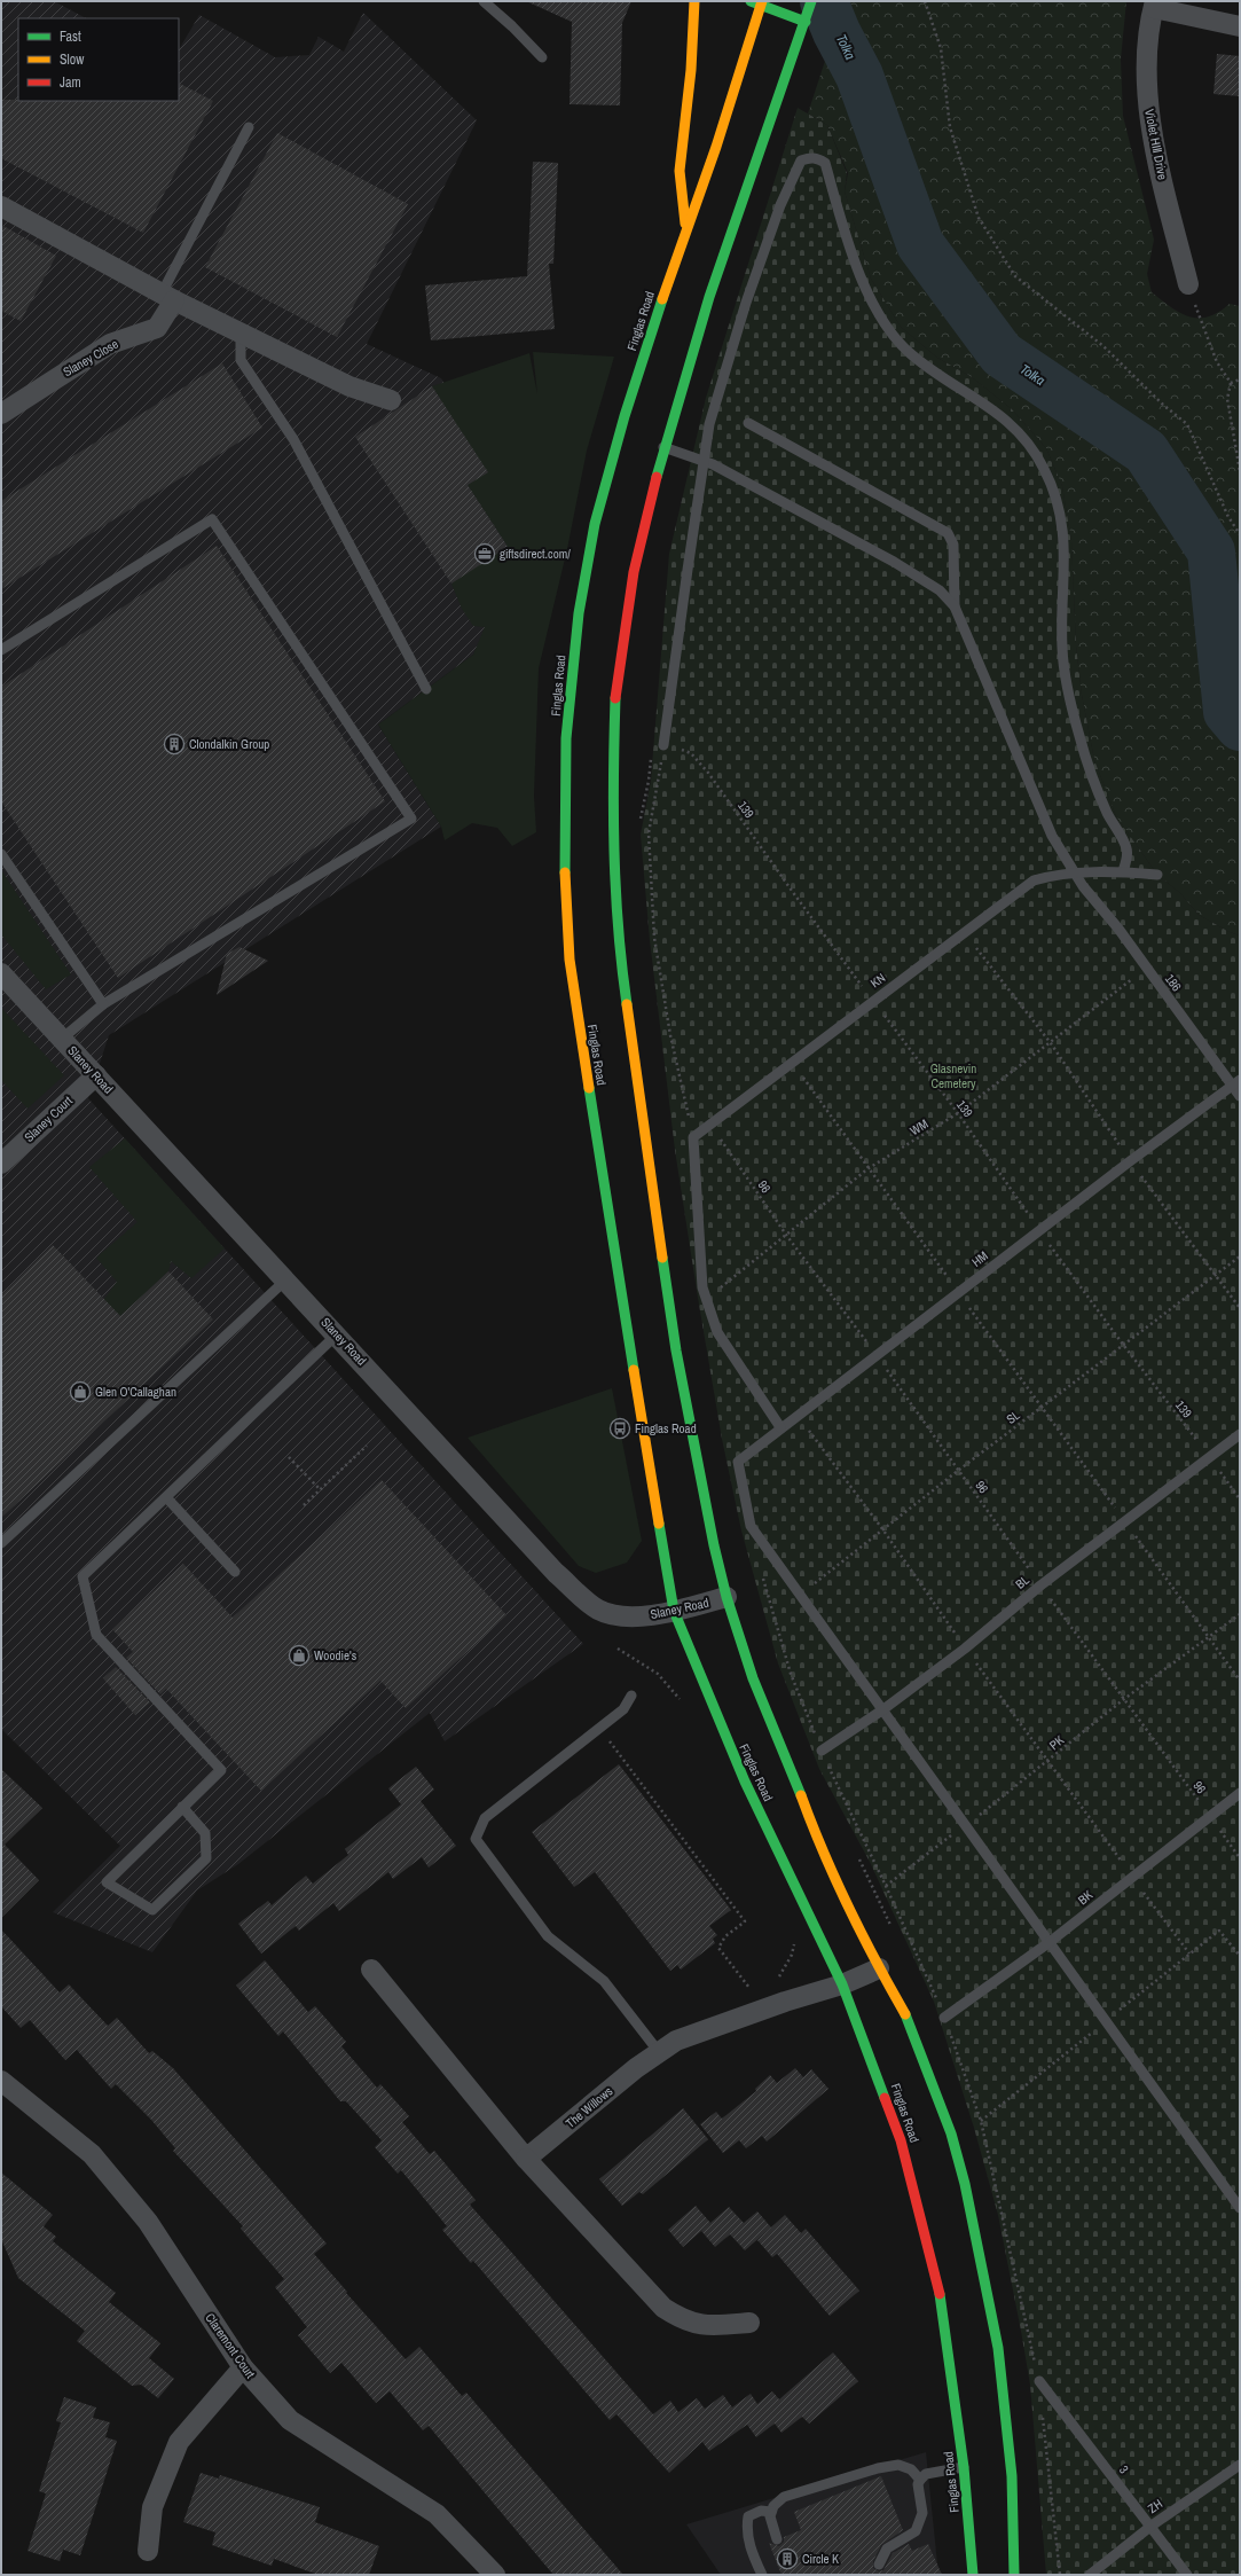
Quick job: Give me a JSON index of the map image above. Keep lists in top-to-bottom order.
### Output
{
  "streets": {
    "main road": ["Finglas Road"],
    "street": [
      "Violet HIll Drive",
      "Slaney Close",
      "Slaney Road",
      "Slaney Court",
      "The Willows",
      "Claremont Court"
    ],
    "lane": [
      "KN",
      "186",
      "HM",
      "BL",
      "BK",
      "3",
      "ZH"
    ],
    "path": [
      "139",
      "WM",
      "96",
      "SL",
      "PK"
    ]
  },
  "crossings": [
    ["Finglas Road", "Slaney Road"],
    ["Finglas Road", "The Willows"],
    ["139", "KN"],
    ["139", "WM"],
    ["139", "HM"],
    ["139", "SL"],
    ["139", "BL"],
    ["KN", "186"],
    ["KN", "96"],
    ["186", "WM"],
    ["186", "HM"],
    ["Slaney Road", "Slaney Court"],
    ["WM", "96"],
    ["96", "HM"],
    ["96", "SL"],
    ["96", "BL"],
    ["96", "PK"],
    ["96", "BK"],
    ["HM", "SL"],
    ["3", "ZH"]
  ],
  "water": ["Tolka"],
  "parks": ["Glasnevin Cemetery"],
  "places": {
    "office": ["giftsdirect.com/"],
    "building": ["Clondalkin Group", "Circle K"],
    "shop": ["Glen O'Callaghan", "Woodie's"],
    "bus stop": ["Finglas Road"]
  },
  "legend": ["Fast", "Slow", "Jam"]
}
